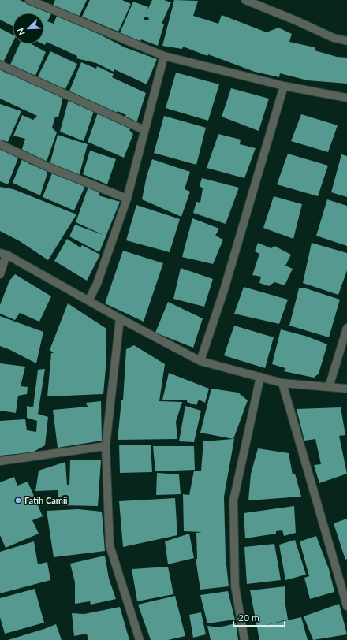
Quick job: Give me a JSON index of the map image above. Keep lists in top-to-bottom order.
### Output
{
  "places": ["Fatih Camii"],
  "scale_bar": "20 m",
  "north": "bottom left"
}
